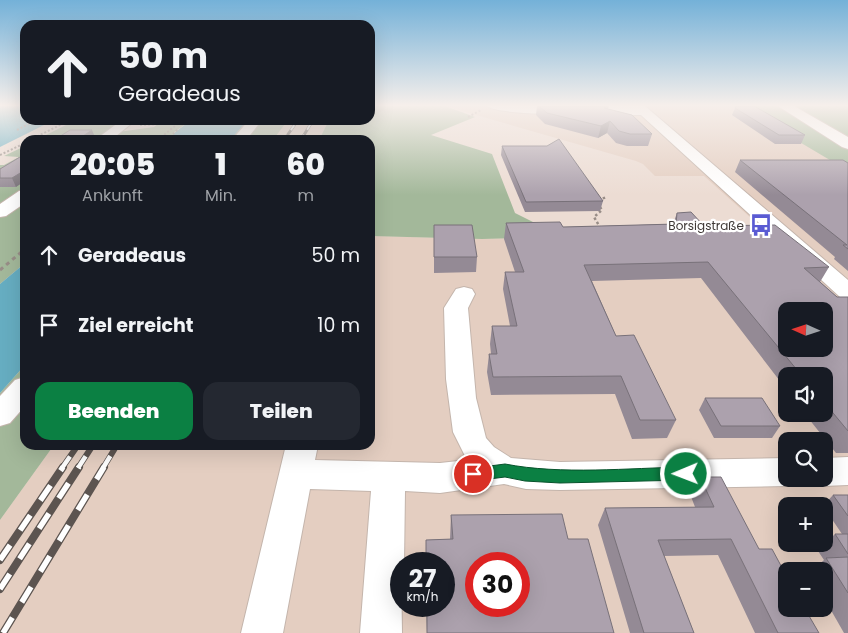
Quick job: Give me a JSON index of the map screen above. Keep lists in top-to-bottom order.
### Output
{
  "places": {
    "bus stop": ["Borsigstraße"]
  },
  "north": "left",
  "page": {
    "turn": ["50 m", "Geradeaus"],
    "eta": [
      "20:05",
      "Ankunft",
      "1",
      "Min.",
      "60",
      "m"
    ],
    "list": [
      {
        "name": "Geradeaus",
        "value": "50 m"
      },
      {
        "name": "Ziel erreicht",
        "value": "10 m"
      }
    ],
    "map_buttons": ["+", "−"],
    "buttons": ["Beenden", "Teilen"],
    "speed": "27 km/h",
    "limit": "30"
  }
}
